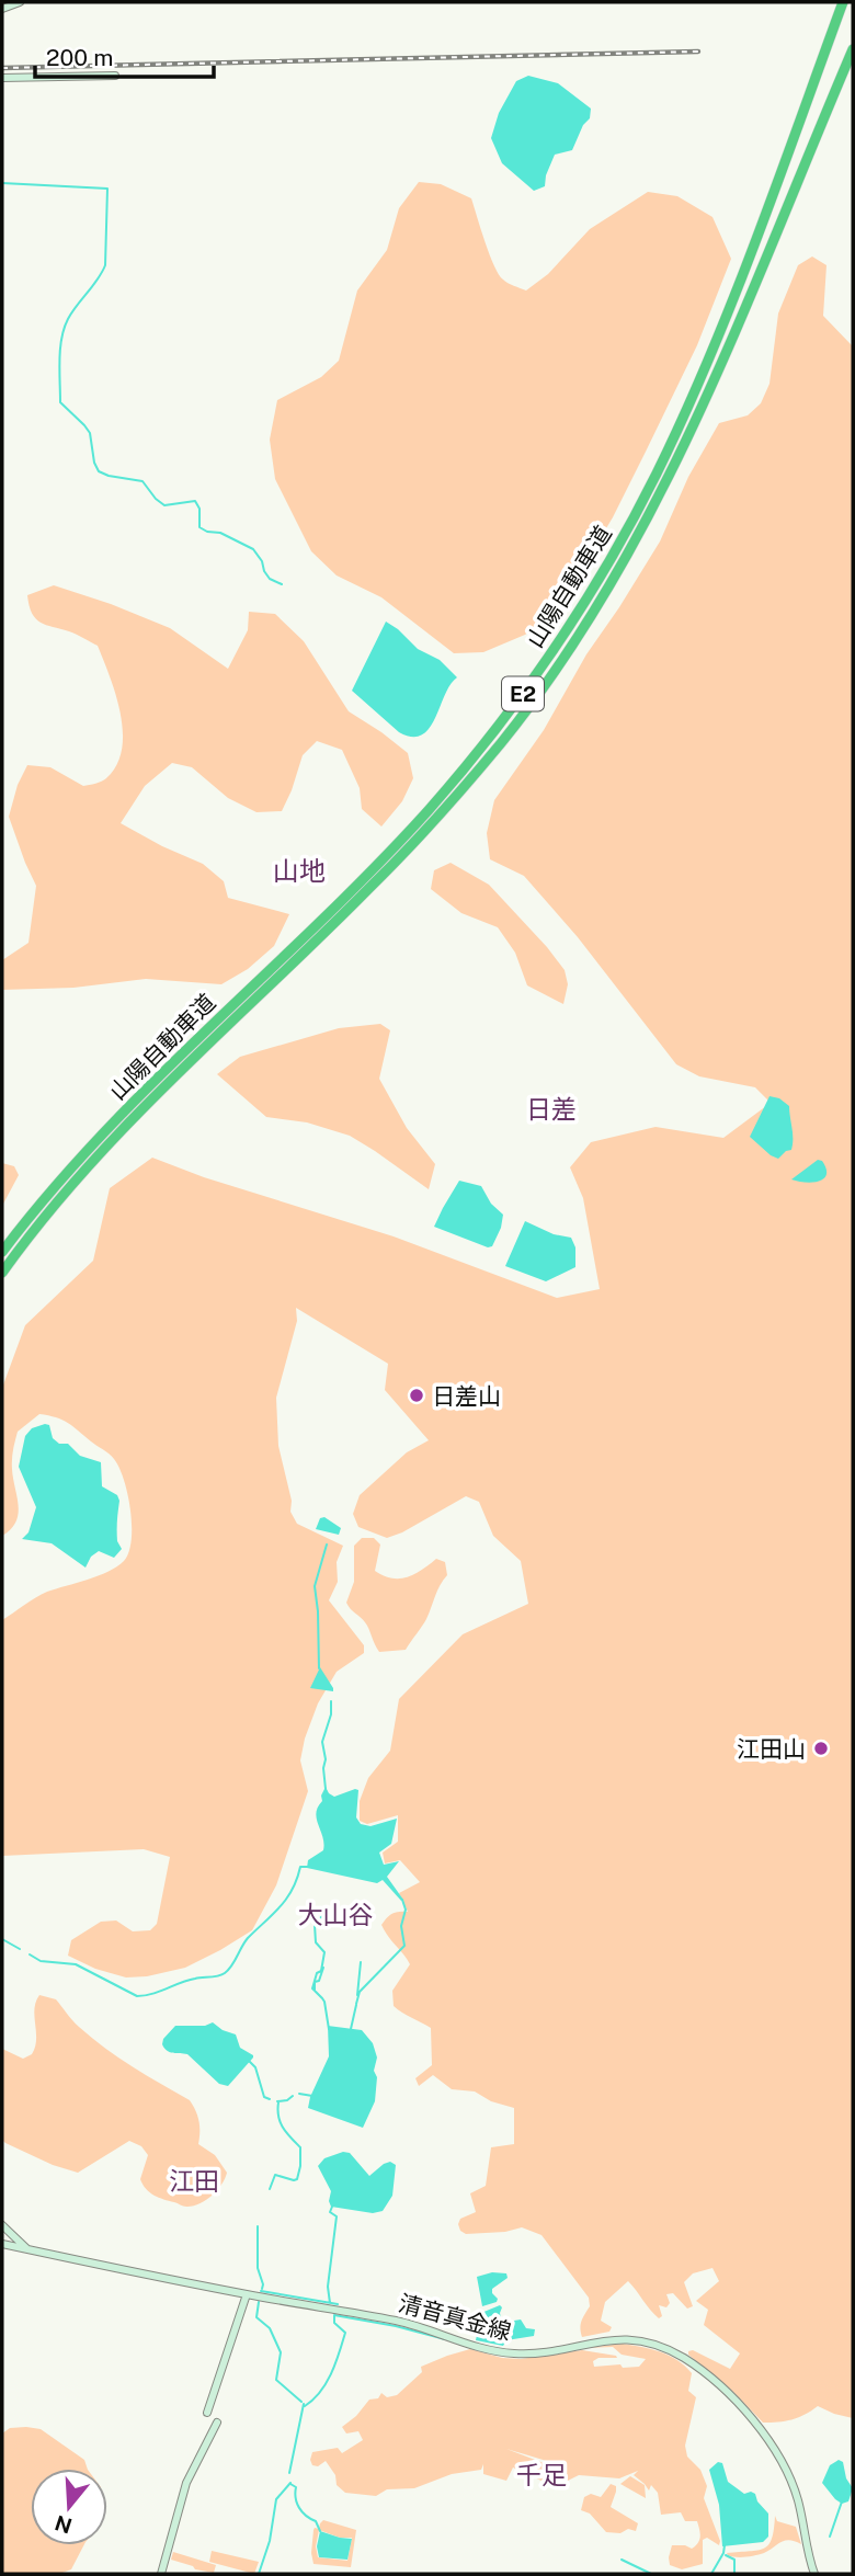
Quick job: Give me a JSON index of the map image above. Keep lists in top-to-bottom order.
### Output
{
  "streets": {
    "highway": ["山陽自動車道", "E2"],
    "main road": ["清音真金線"]
  },
  "districts": [
    "山地",
    "日差",
    "大山谷",
    "江田",
    "千足"
  ],
  "places": ["日差山", "江田山"],
  "scale_bar": "200 m",
  "north": "bottom"
}
